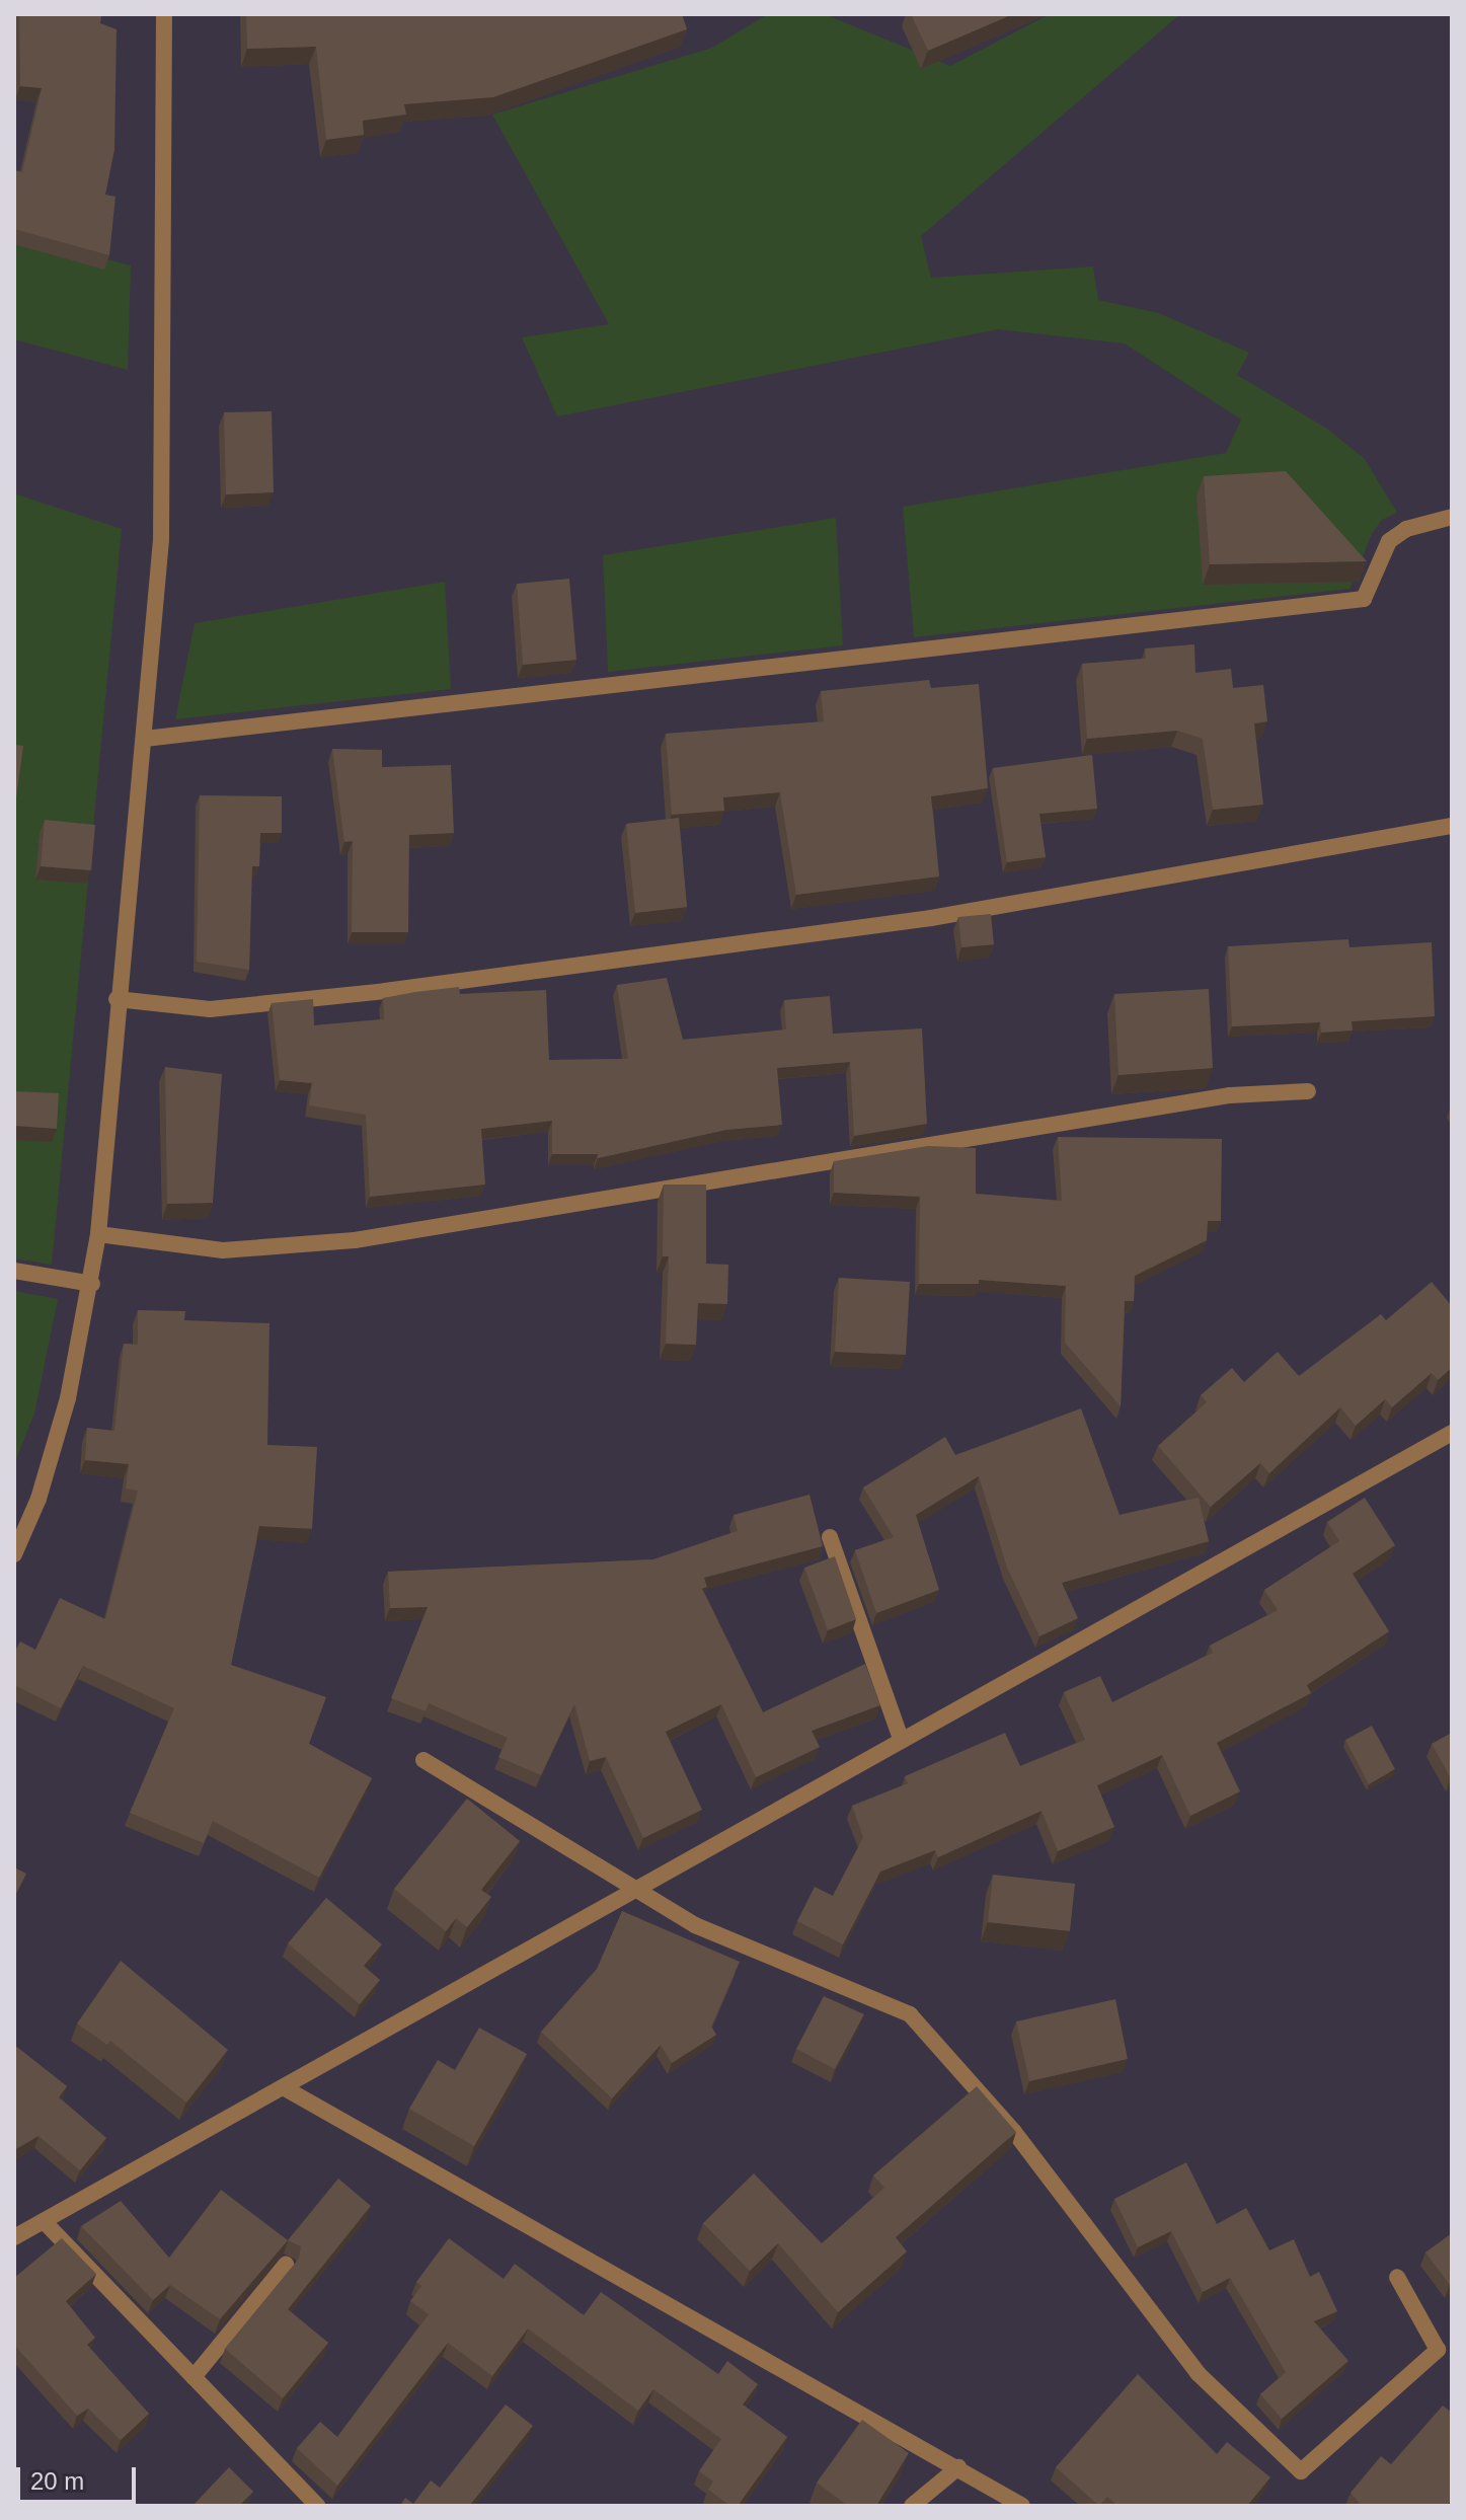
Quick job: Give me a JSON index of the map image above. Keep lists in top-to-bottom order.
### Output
{
  "scale_bar": "20 m"
}
